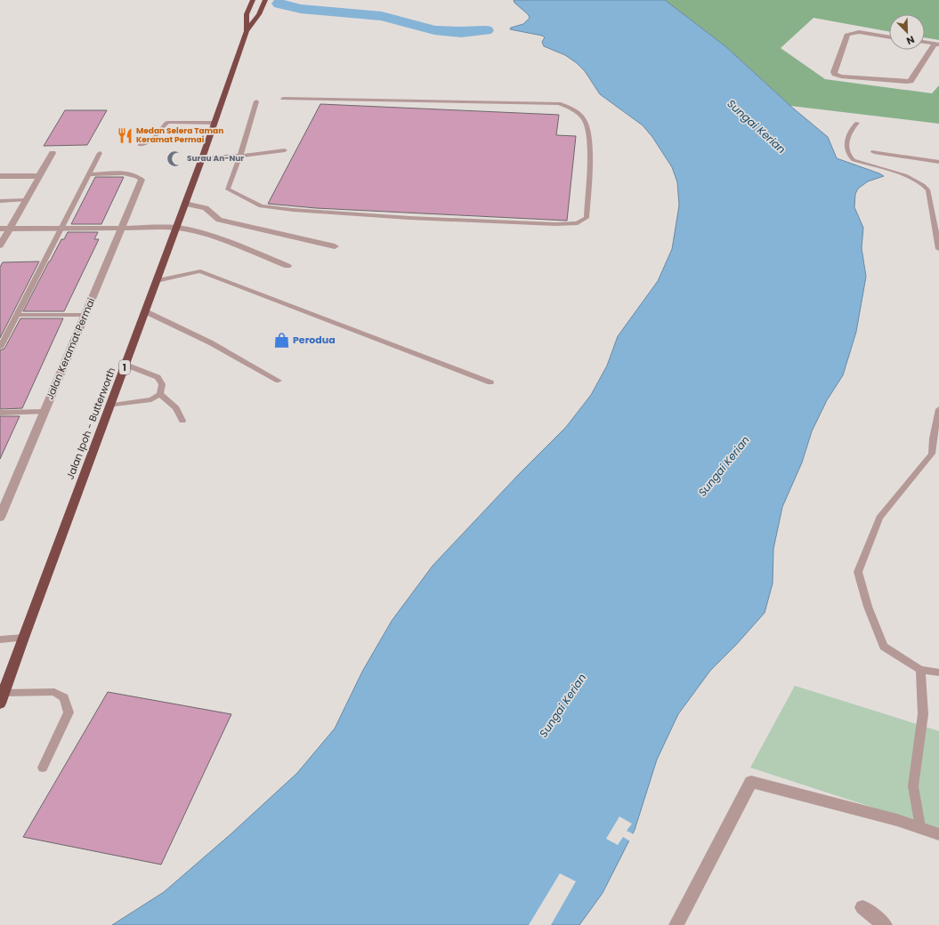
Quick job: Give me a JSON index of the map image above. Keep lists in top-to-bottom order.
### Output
{
  "streets": {
    "highway": ["1", "Jalan Ipoh - Butterworth"],
    "street": ["Jalan Keramat Permai"]
  },
  "water": ["Sungai Kerian"],
  "places": {
    "restaurant": ["Medan Selera Taman Keramat Permai"],
    "mosque": ["Surau An-Nur"],
    "shop": ["Perodua"]
  },
  "north": "bottom right"
}
